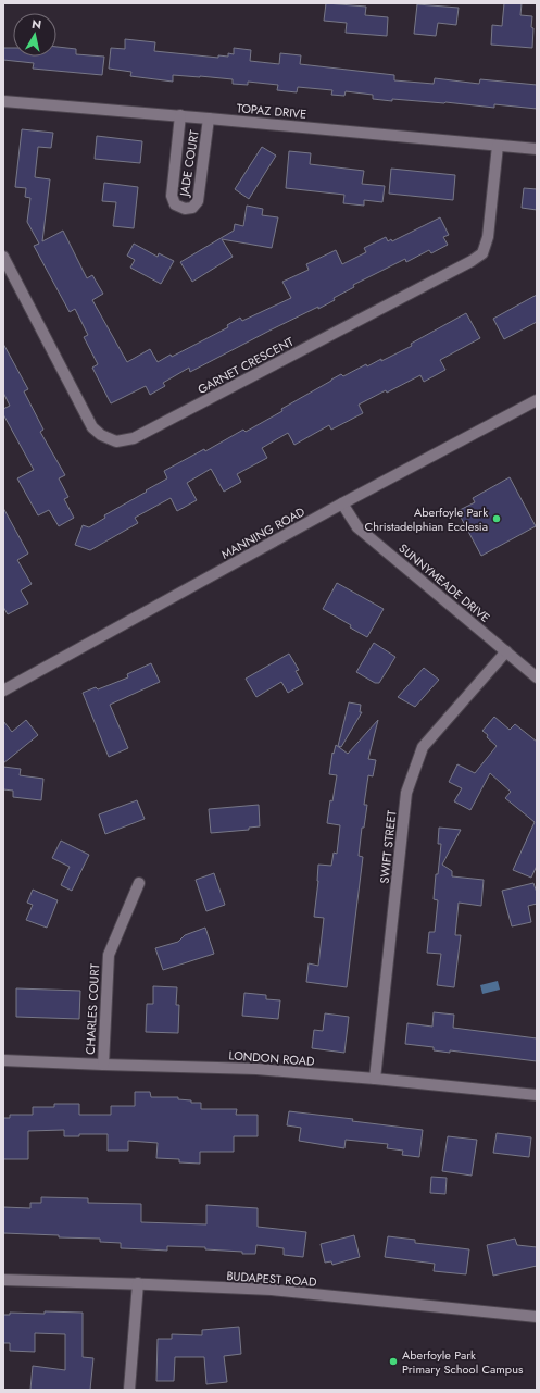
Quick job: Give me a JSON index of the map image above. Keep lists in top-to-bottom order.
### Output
{
  "streets": {
    "street": [
      "TOPAZ DRIVE",
      "JADE COURT",
      "GARNET CRESCENT",
      "MANNING ROAD",
      "SUNNYMEADE DRIVE",
      "SWIFT STREET",
      "CHARLES COURT",
      "LONDON ROAD",
      "BUDAPEST ROAD"
    ]
  },
  "crossings": [
    ["TOPAZ DRIVE", "JADE COURT"],
    ["TOPAZ DRIVE", "GARNET CRESCENT"],
    ["MANNING ROAD", "SUNNYMEADE DRIVE"],
    ["SUNNYMEADE DRIVE", "SWIFT STREET"],
    ["SWIFT STREET", "LONDON ROAD"],
    ["CHARLES COURT", "LONDON ROAD"]
  ],
  "places": ["Aberfoyle Park Christadelphian Ecclesia", "Aberfoyle Park Primary School Campus"],
  "north": "top"
}
